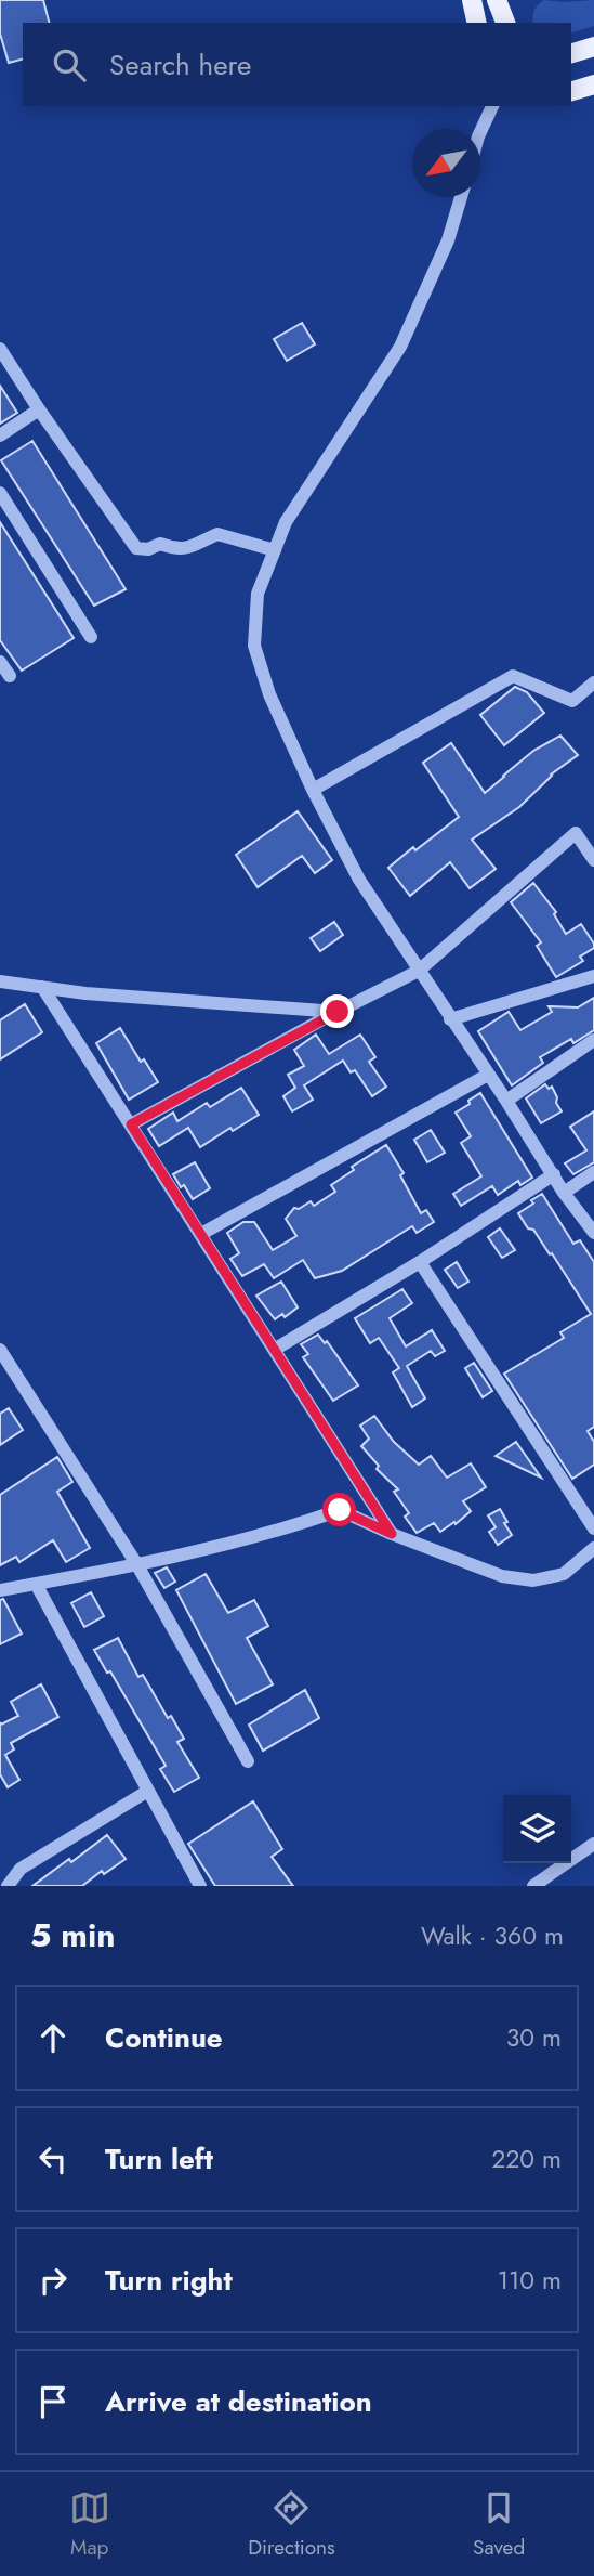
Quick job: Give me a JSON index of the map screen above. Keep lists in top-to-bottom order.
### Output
{
  "north": "bottom left",
  "page": {
    "search": "Search here",
    "heading": ["5 min", "Walk · 360 m"],
    "list": [
      ["Continue", "30 m"],
      ["Turn left", "220 m"],
      ["Turn right", "110 m"],
      "Arrive at destination"
    ],
    "nav": ["Map", "Directions", "Saved"]
  }
}
